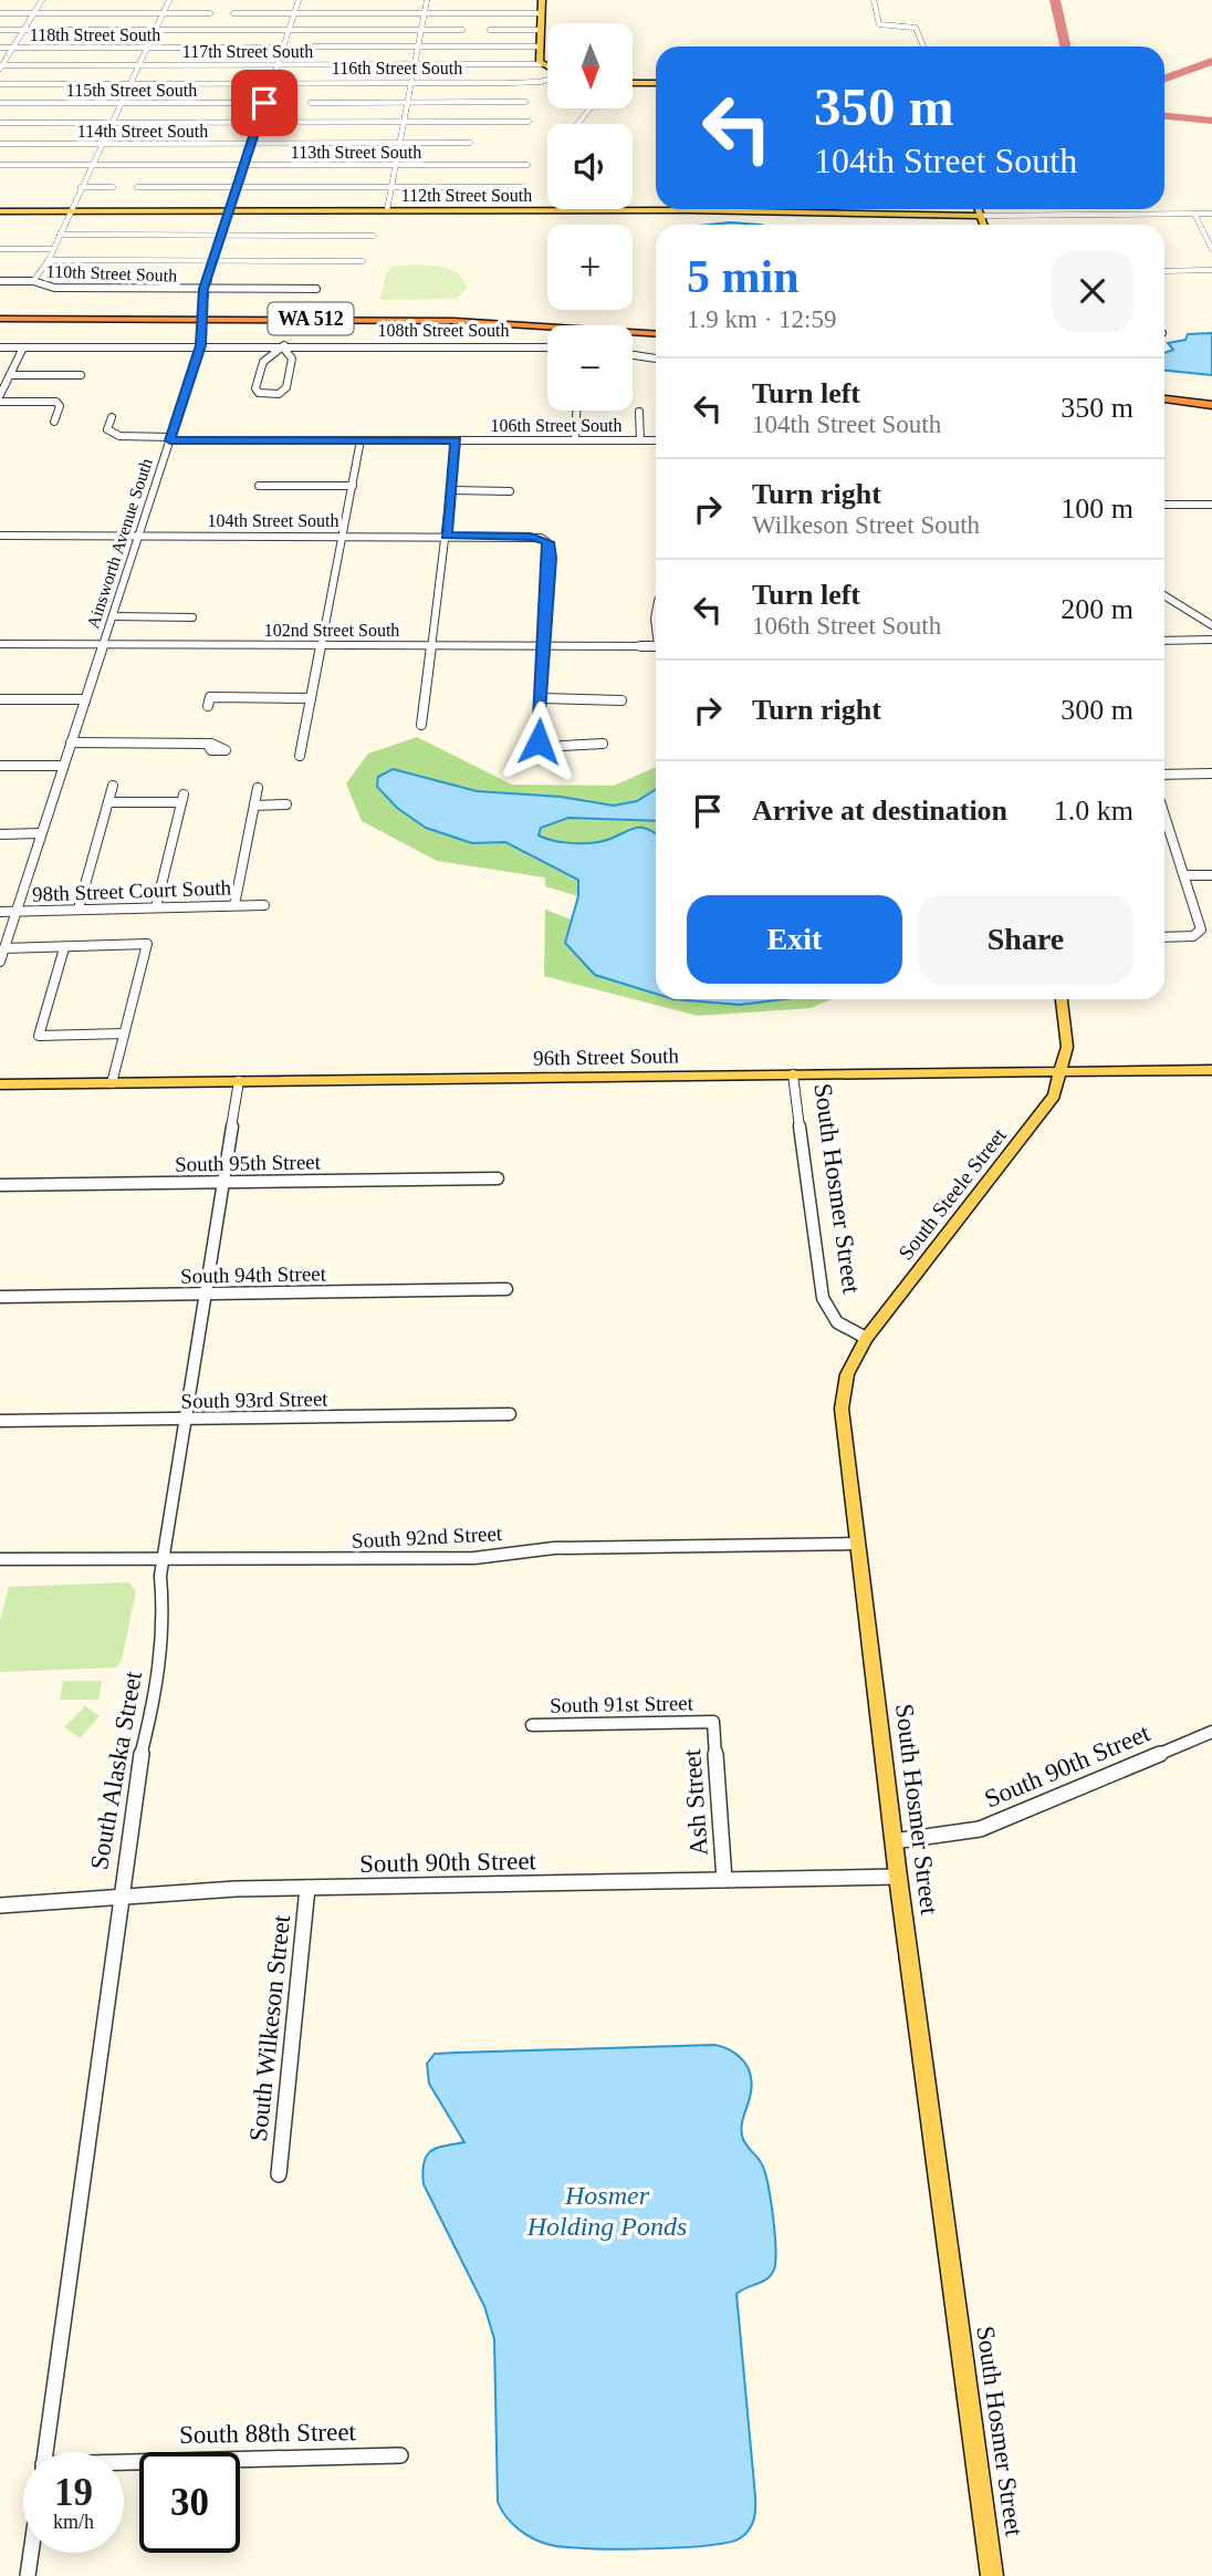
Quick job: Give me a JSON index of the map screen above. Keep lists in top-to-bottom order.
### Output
{
  "streets": {
    "highway": ["WA 512"],
    "main road": [
      "112th Street South",
      "96th Street South",
      "South Hosmer Street",
      "South Steele Street"
    ],
    "street": [
      "118th Street South",
      "117th Street South",
      "116th Street South",
      "115th Street South",
      "114th Street South",
      "113th Street South",
      "110th Street South",
      "108th Street South",
      "106th Street South",
      "104th Street South",
      "Ainsworth Avenue South",
      "102nd Street South",
      "98th Street Court South",
      "South 95th Street",
      "South 94th Street",
      "South 93rd Street",
      "South 92nd Street",
      "South 91st Street",
      "South 90th Street",
      "South Alaska Street",
      "Ash Street",
      "South Wilkeson Street",
      "South 88th Street"
    ]
  },
  "crossings": [
    ["118th Street South", "Ainsworth Avenue South"],
    ["117th Street South", "Ainsworth Avenue South"],
    ["116th Street South", "Ainsworth Avenue South"],
    ["115th Street South", "Ainsworth Avenue South"],
    ["114th Street South", "Ainsworth Avenue South"],
    ["113th Street South", "Ainsworth Avenue South"],
    ["112th Street South", "Ainsworth Avenue South"],
    ["110th Street South", "Ainsworth Avenue South"],
    ["108th Street South", "Ainsworth Avenue South"],
    ["106th Street South", "Ainsworth Avenue South"],
    ["104th Street South", "Ainsworth Avenue South"],
    ["104th Street South", "102nd Street South"],
    ["Ainsworth Avenue South", "102nd Street South"],
    ["Ainsworth Avenue South", "98th Street Court South"],
    ["96th Street South", "South Hosmer Street"],
    ["96th Street South", "South Steele Street"],
    ["96th Street South", "South Alaska Street"],
    ["South 95th Street", "South Alaska Street"],
    ["South Hosmer Street", "South Steele Street"],
    ["South Hosmer Street", "South 92nd Street"],
    ["South Hosmer Street", "South 90th Street"],
    ["South 94th Street", "South Alaska Street"],
    ["South 93rd Street", "South Alaska Street"],
    ["South 92nd Street", "South Alaska Street"],
    ["South 91st Street", "Ash Street"],
    ["South 90th Street", "South Alaska Street"],
    ["South 90th Street", "Ash Street"],
    ["South 90th Street", "South Wilkeson Street"]
  ],
  "water": ["Hosmer Holding Ponds"],
  "north": "bottom",
  "page": {
    "map_buttons": ["+", "−"],
    "turn": ["350 m", "104th Street South"],
    "heading": ["5 min", "1.9 km · 12:59"],
    "list": [
      {
        "name": "Turn left",
        "note": "104th Street South",
        "value": "350 m"
      },
      {
        "name": "Turn right",
        "note": "Wilkeson Street South",
        "value": "100 m"
      },
      {
        "name": "Turn left",
        "note": "106th Street South",
        "value": "200 m"
      },
      {
        "name": "Turn right",
        "value": "300 m"
      },
      {
        "name": "Arrive at destination",
        "value": "1.0 km"
      }
    ],
    "buttons": ["Exit", "Share"],
    "speed": "19 km/h",
    "limit": "30"
  }
}
